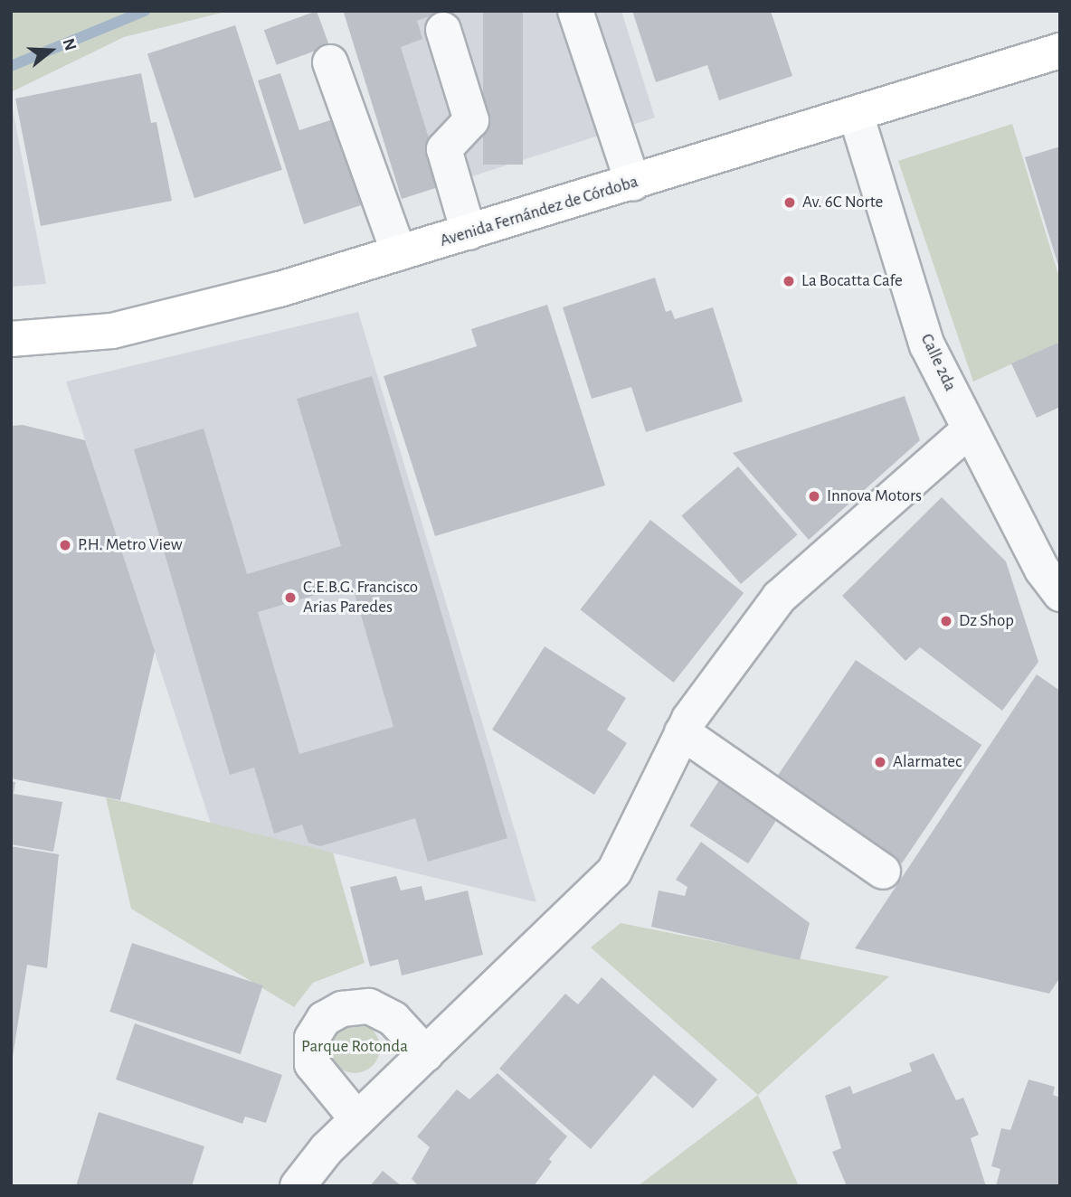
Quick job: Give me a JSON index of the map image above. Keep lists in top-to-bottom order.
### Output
{
  "streets": {
    "main road": ["Avenida Fernández de Córdoba"],
    "street": ["Calle 2da"]
  },
  "crossings": [
    ["Avenida Fernández de Córdoba", "Calle 2da"]
  ],
  "parks": ["Parque Rotonda"],
  "places": [
    "Av. 6C Norte",
    "La Bocatta Cafe",
    "Innova Motors",
    "P.H. Metro View",
    "C.E.B.G. Francisco Arias Paredes",
    "Dz Shop",
    "Alarmatec"
  ],
  "north": "right"
}
